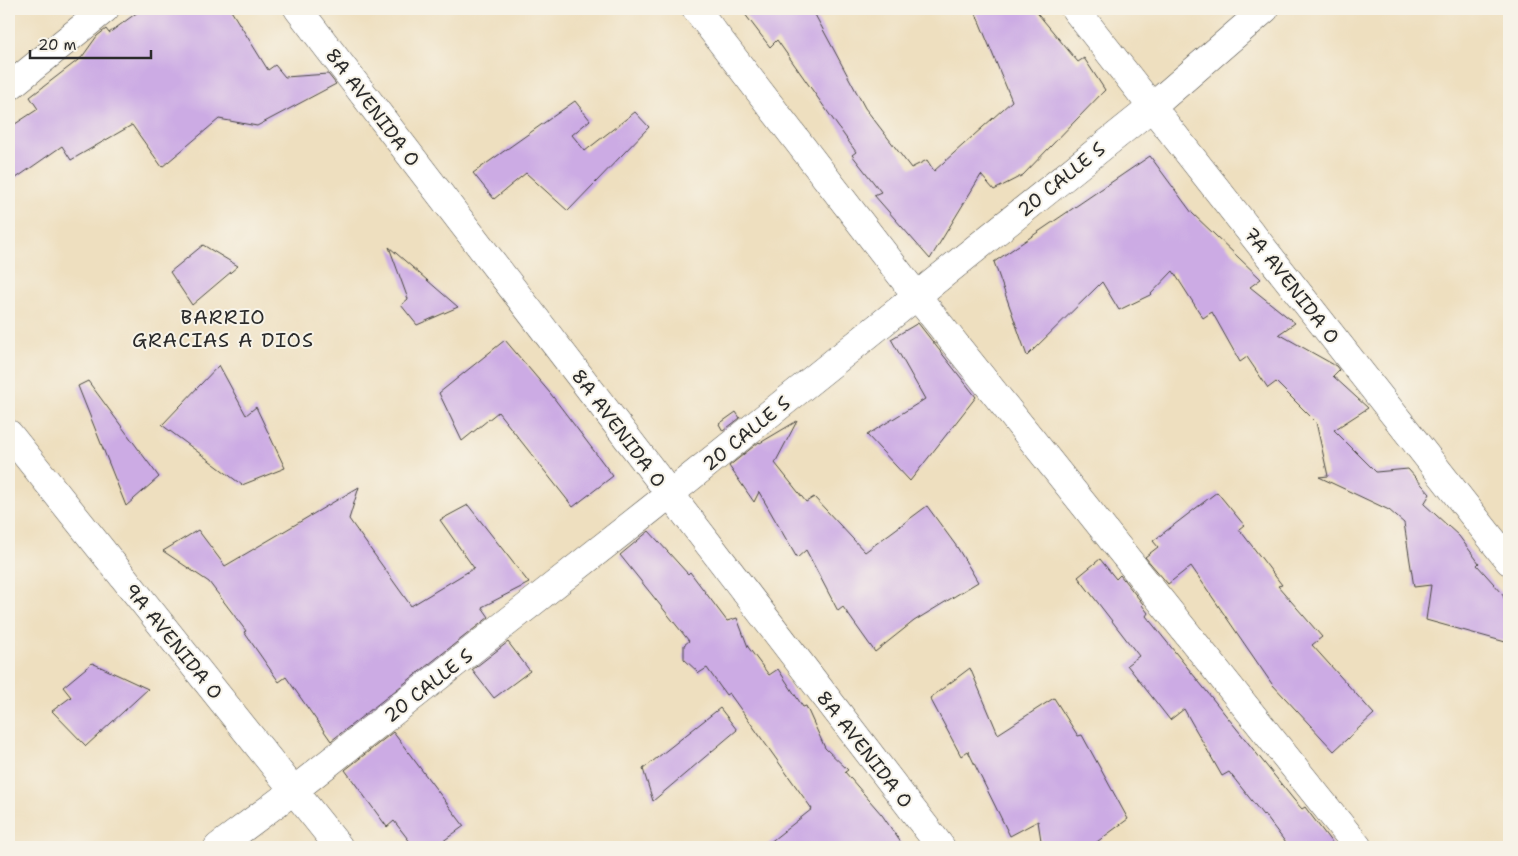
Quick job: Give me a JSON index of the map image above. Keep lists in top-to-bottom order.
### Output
{
  "streets": {
    "street": [
      "8A AVENIDA O",
      "20 CALLE S",
      "7A AVENIDA O",
      "9A AVENIDA O"
    ]
  },
  "crossings": [
    ["8A AVENIDA O", "20 CALLE S"],
    ["20 CALLE S", "7A AVENIDA O"],
    ["20 CALLE S", "9A AVENIDA O"]
  ],
  "districts": ["BARRIO GRACIAS A DIOS"],
  "scale_bar": "20 m"
}
